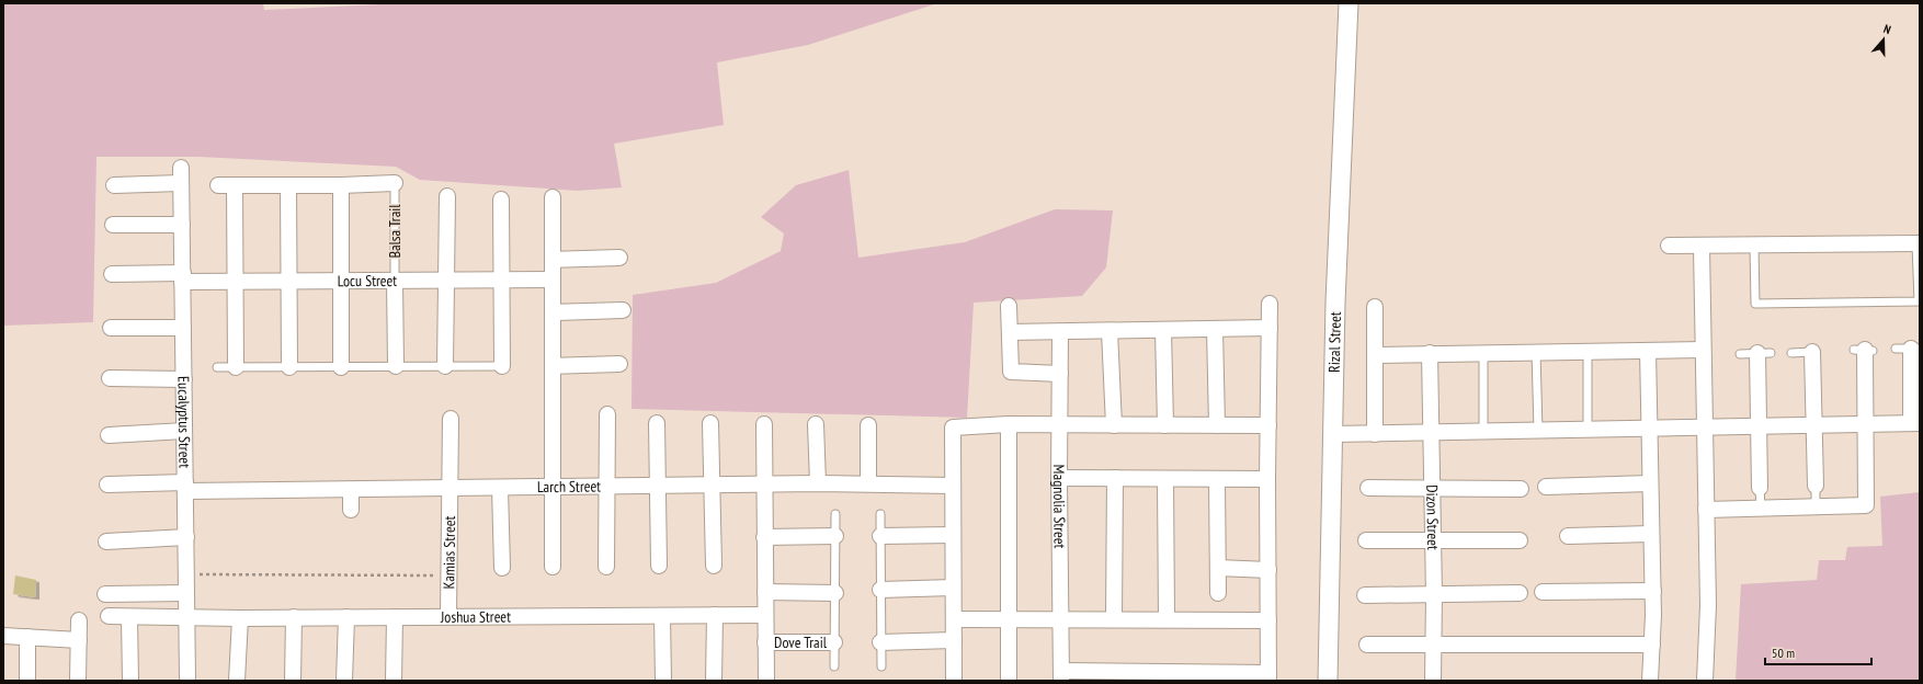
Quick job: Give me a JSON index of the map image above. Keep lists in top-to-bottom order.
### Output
{
  "streets": {
    "street": [
      "Locu Street",
      "Rizal Street",
      "Eucalyptus Street",
      "Larch Street",
      "Magnolia Street",
      "Dizon Street",
      "Kamias Street",
      "Joshua Street",
      "Dove Trail"
    ],
    "lane": ["Balsa Trail"]
  },
  "crossings": [
    ["Balsa Trail", "Locu Street"],
    ["Locu Street", "Eucalyptus Street"],
    ["Eucalyptus Street", "Larch Street"],
    ["Eucalyptus Street", "Joshua Street"],
    ["Larch Street", "Kamias Street"],
    ["Kamias Street", "Joshua Street"]
  ],
  "scale_bar": "50 m",
  "north": "top"
}
